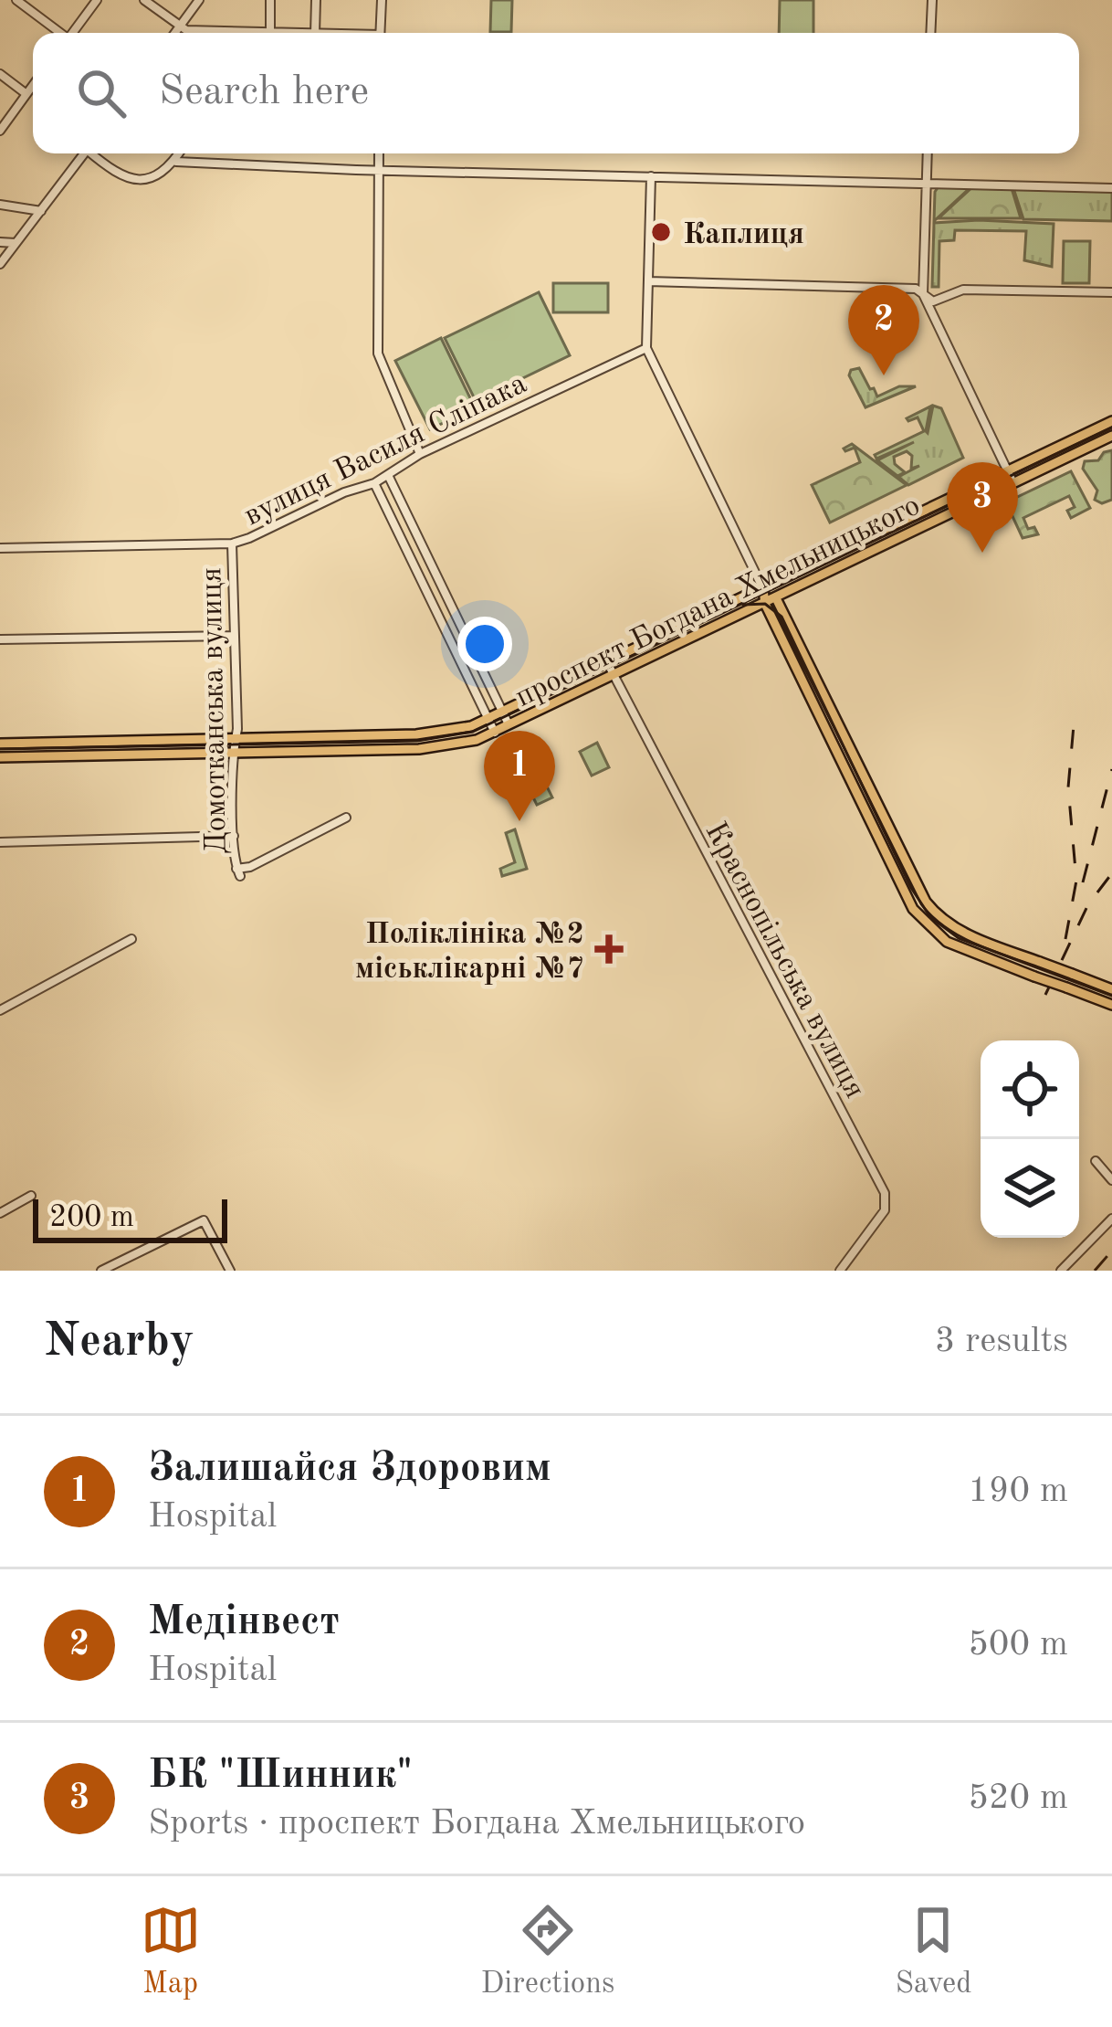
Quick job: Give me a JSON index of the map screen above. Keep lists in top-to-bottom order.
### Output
{
  "streets": {
    "main road": ["проспект Богдана Хмельницького"],
    "street": ["вулиця Василя Сліпака", "Домотканська вулиця", "Краснопільська вулиця"]
  },
  "crossings": [
    ["вулиця Василя Сліпака", "Домотканська вулиця"],
    ["проспект Богдана Хмельницького", "Домотканська вулиця"],
    ["проспект Богдана Хмельницького", "Краснопільська вулиця"]
  ],
  "places": {
    "other": ["Каплиця"],
    "health": ["Поліклініка №2 міськлікарні №7"]
  },
  "scale_bar": "200 m",
  "page": {
    "search": "Search here",
    "pins": ["2", "3", "1"],
    "scale": "200 m",
    "heading": ["Nearby", "3 results"],
    "list": [
      {
        "mark": "1",
        "name": "Залишайся Здоровим",
        "note": "Hospital",
        "value": "190 m"
      },
      {
        "mark": "2",
        "name": "Медінвест",
        "note": "Hospital",
        "value": "500 m"
      },
      {
        "mark": "3",
        "name": "БК \"Шинник\"",
        "note": "Sports · проспект Богдана Хмельницького",
        "value": "520 m"
      }
    ],
    "nav": ["Map", "Directions", "Saved"]
  }
}
